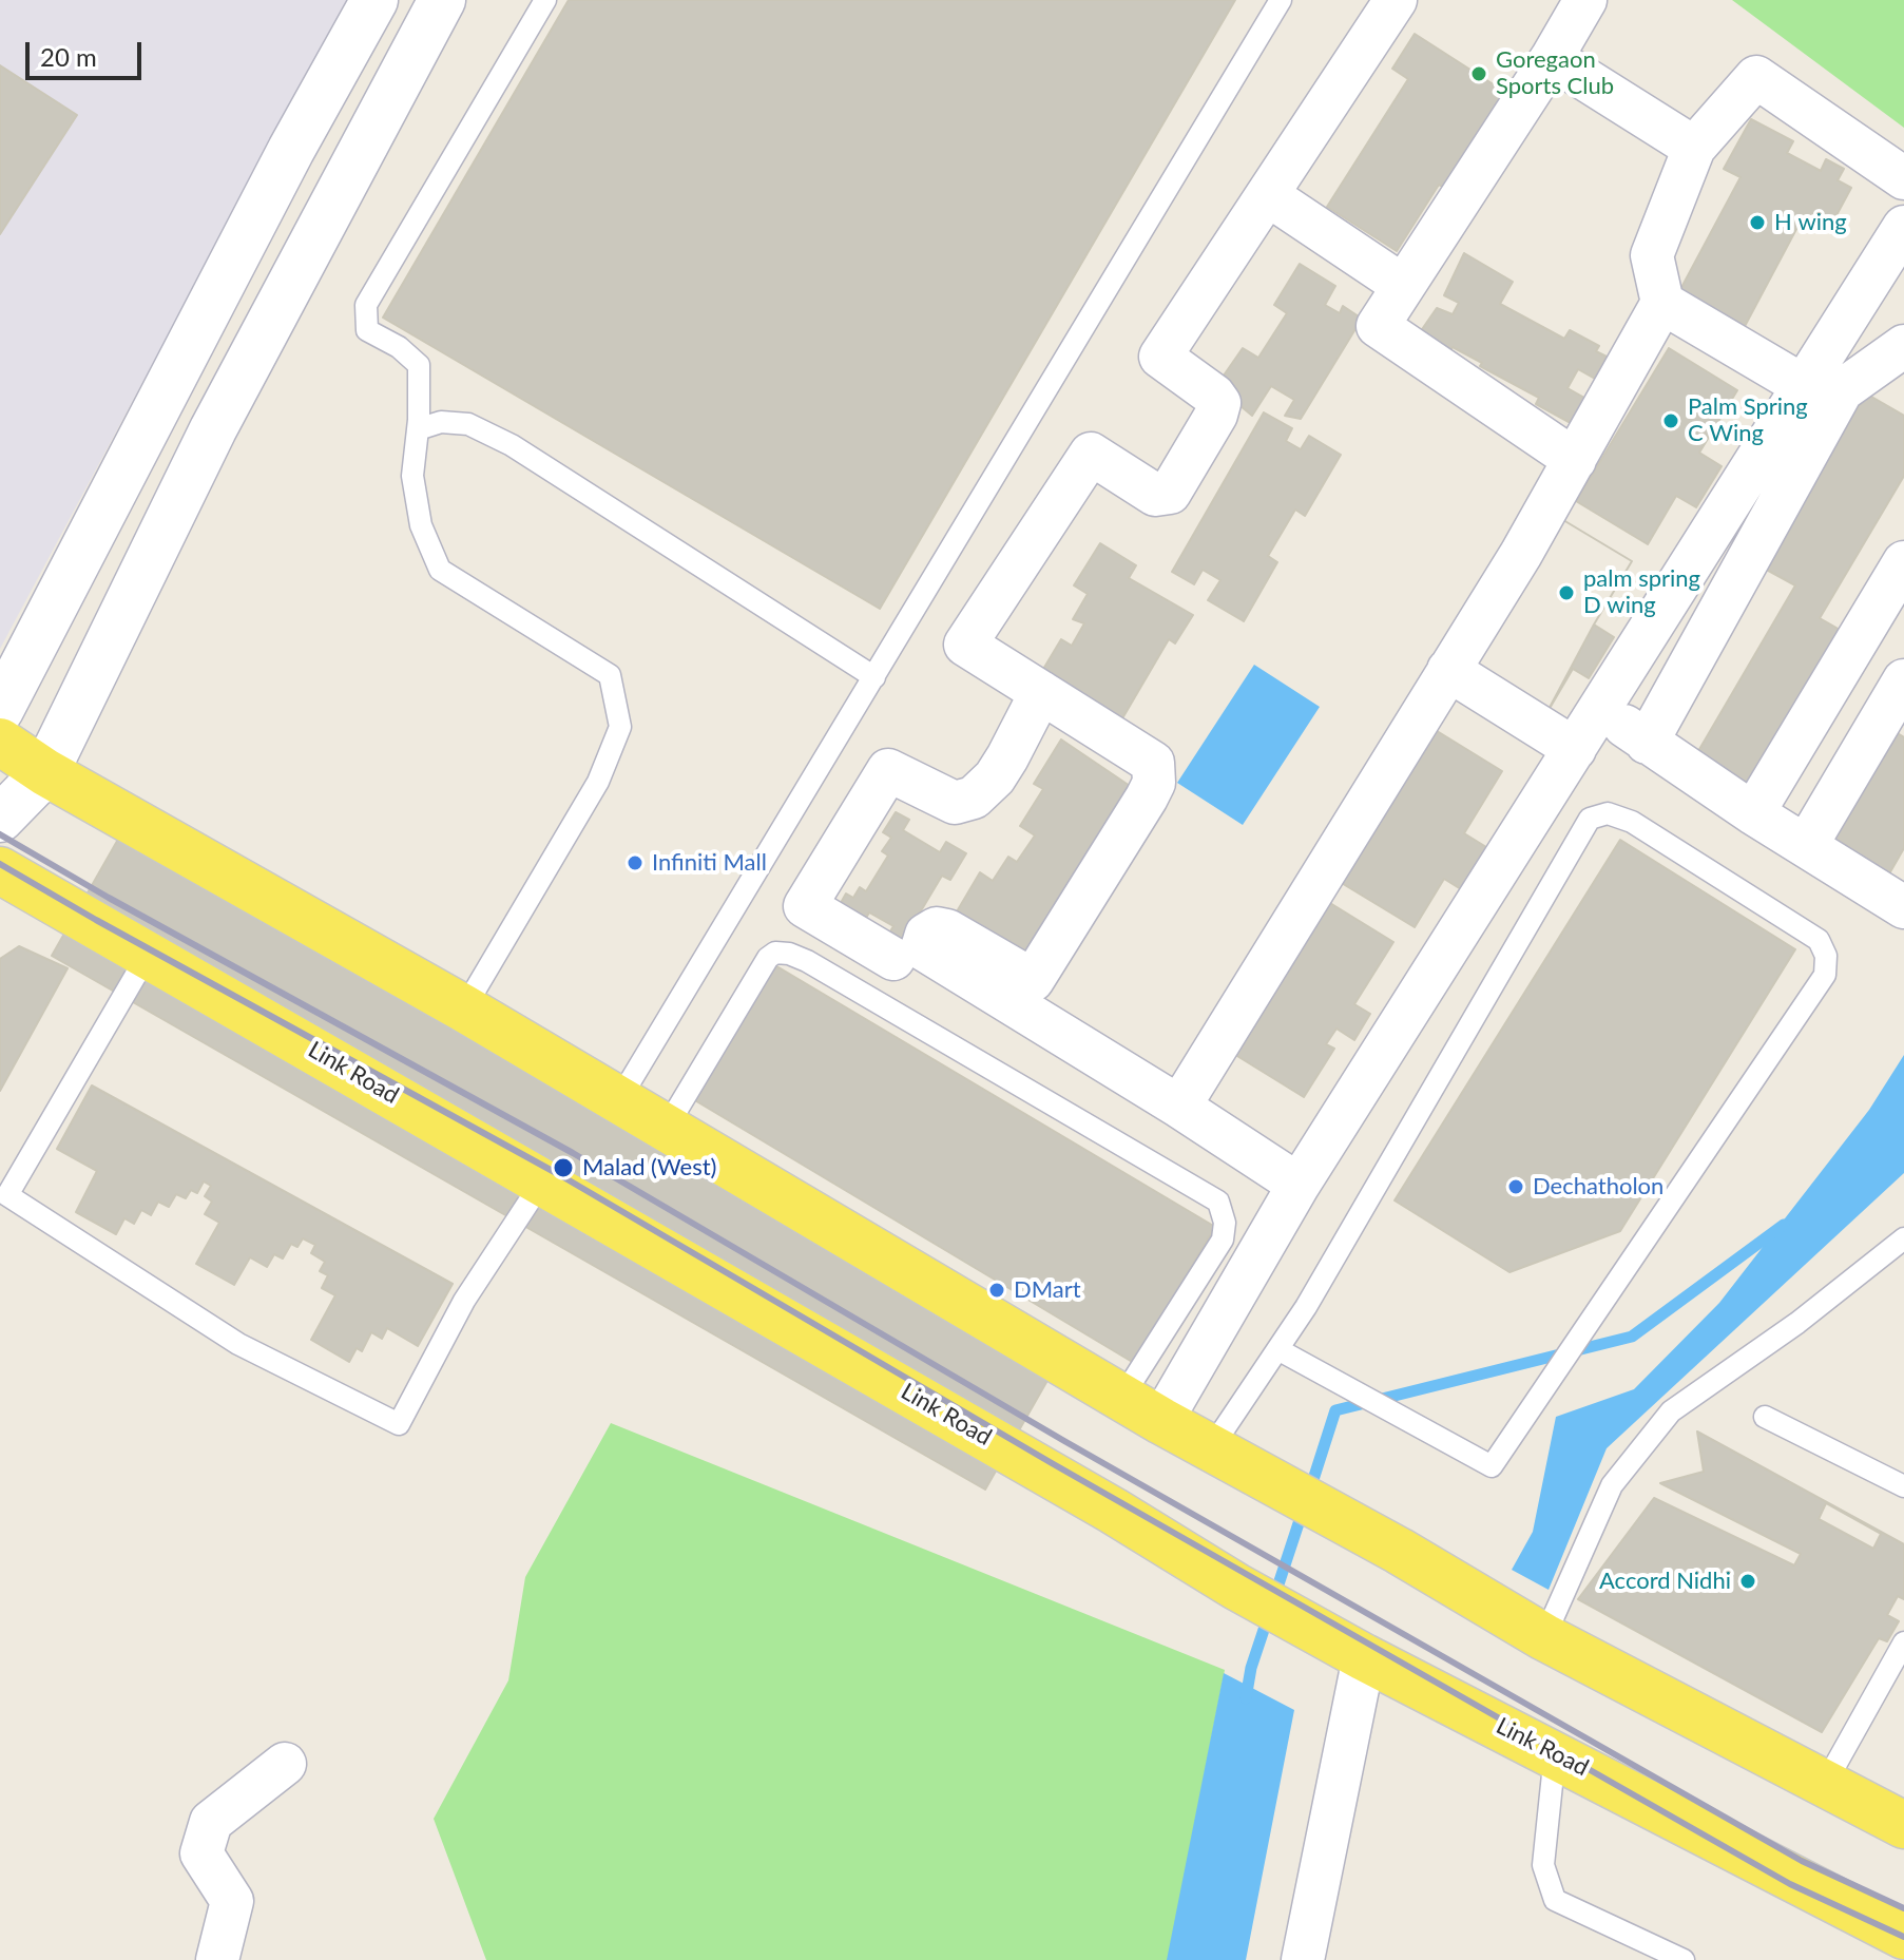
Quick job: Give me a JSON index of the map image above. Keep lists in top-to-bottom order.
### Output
{
  "streets": {
    "main road": ["Link Road"]
  },
  "places": [
    "Goregaon Sports Club",
    "H wing",
    "Palm Spring C Wing",
    "palm spring D wing",
    "Infiniti Mall",
    "Malad (West)",
    "Dechatholon",
    "DMart",
    "Accord Nidhi"
  ],
  "scale_bar": "20 m"
}
